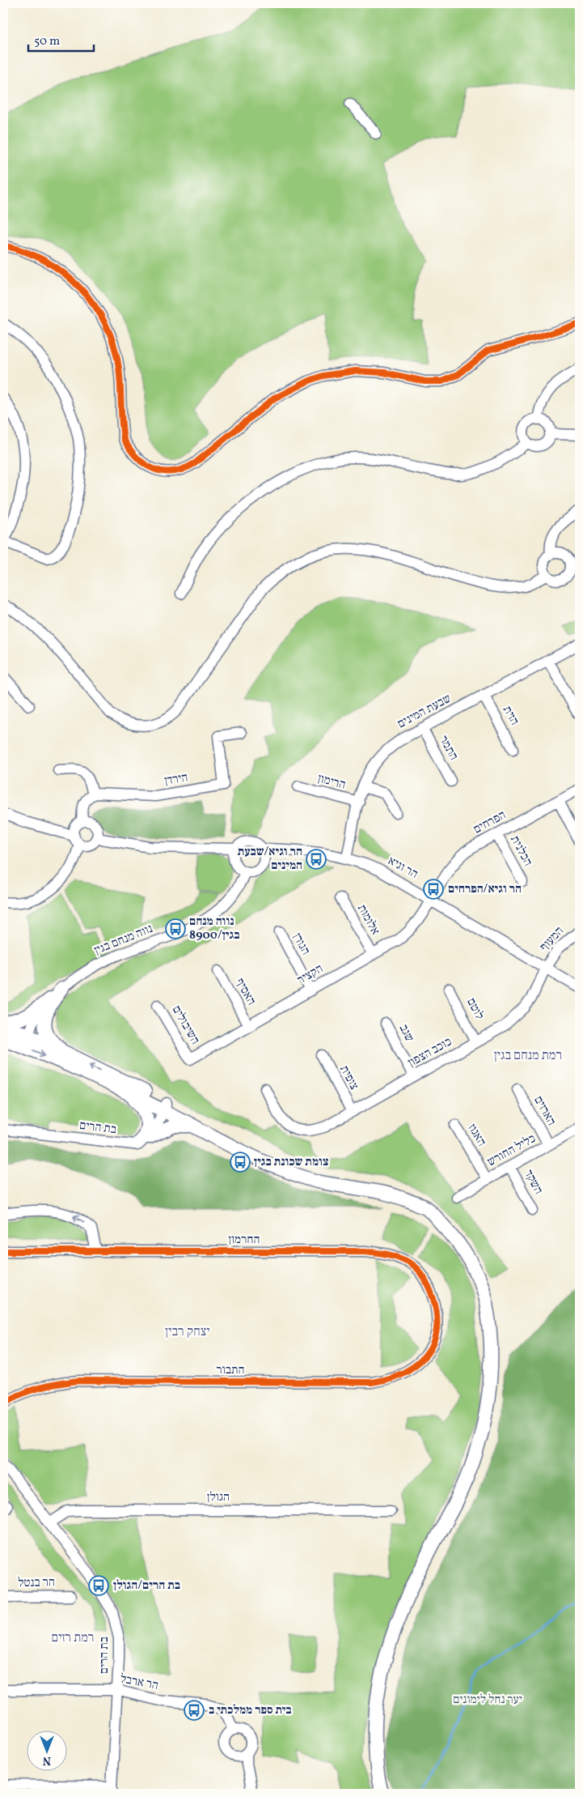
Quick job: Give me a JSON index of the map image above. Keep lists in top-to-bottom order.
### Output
{
  "streets": {
    "street": [
      "שבעת המינים",
      "הזית",
      "התמר",
      "הירדן",
      "הרימון",
      "הפרחים",
      "הכלנית",
      "הר וגיא",
      "אלומות",
      "המעוף",
      "נווה מנחם בגין",
      "הגורן",
      "הקציר",
      "האסיף",
      "לוטם",
      "השיבולים",
      "שגב",
      "כוכב הצפון",
      "צופית",
      "הארזים",
      "בת הרים",
      "האגוז",
      "כליל החורש",
      "השקד",
      "החרמון",
      "התבור",
      "הגולן",
      "הר בנטל",
      "הר ארבל"
    ]
  },
  "crossings": [
    ["שבעת המינים", "הזית"],
    ["שבעת המינים", "התמר"],
    ["שבעת המינים", "הרימון"],
    ["שבעת המינים", "הר וגיא"],
    ["הפרחים", "הכלנית"],
    ["הפרחים", "הר וגיא"],
    ["הפרחים", "הקציר"],
    ["הר וגיא", "המעוף"],
    ["הר וגיא", "נווה מנחם בגין"],
    ["הר וגיא", "הקציר"],
    ["הר וגיא", "כוכב הצפון"],
    ["אלומות", "הקציר"],
    ["המעוף", "כוכב הצפון"],
    ["הגורן", "הקציר"],
    ["הקציר", "האסיף"],
    ["הקציר", "השיבולים"],
    ["לוטם", "כוכב הצפון"],
    ["שגב", "כוכב הצפון"],
    ["כוכב הצפון", "צופית"],
    ["הארזים", "כליל החורש"],
    ["בת הרים", "הגולן"],
    ["בת הרים", "הר ארבל"],
    ["האגוז", "כליל החורש"],
    ["כליל החורש", "השקד"],
    ["החרמון", "התבור"]
  ],
  "districts": ["רמת מנחם בגין", "יצחק רבין", "רמת רזים"],
  "parks": ["יער נחל לימונים"],
  "places": {
    "bus stop": [
      "הר וגיא/שבעת המינים",
      "הר וגיא/הפרחים",
      "נווה מנחם בגין/8900",
      "צומת שכונת בגין",
      "בת הרים/הגולן",
      "בית ספר ממלכתי ב"
    ]
  },
  "scale_bar": "50 m",
  "north": "bottom"
}
